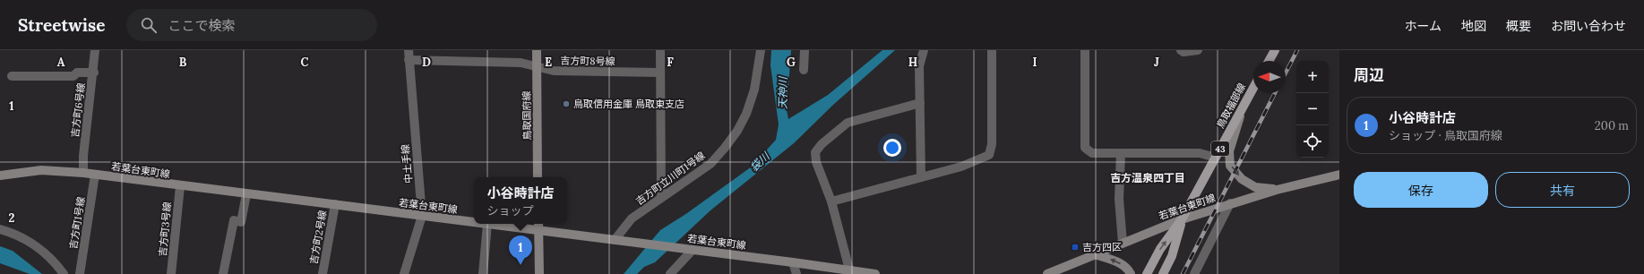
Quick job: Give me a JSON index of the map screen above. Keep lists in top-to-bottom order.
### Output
{
  "streets": {
    "main road": [
      "鳥取福部線",
      "鳥取国府線",
      "43",
      "若葉台東町線"
    ],
    "street": [
      "吉方町8号線",
      "吉方町6号線",
      "中土手線",
      "吉方町立川町1号線",
      "吉方町1号線",
      "吉方町3号線",
      "吉方町2号線"
    ]
  },
  "crossings": [
    ["吉方町8号線", "鳥取国府線"],
    ["吉方町8号線", "中土手線"],
    ["鳥取福部線", "若葉台東町線"],
    ["吉方町6号線", "若葉台東町線"],
    ["中土手線", "若葉台東町線"],
    ["若葉台東町線", "吉方町立川町1号線"],
    ["若葉台東町線", "吉方町1号線"],
    ["若葉台東町線", "吉方町3号線"],
    ["若葉台東町線", "吉方町2号線"]
  ],
  "districts": ["吉方温泉四丁目"],
  "water": ["天神川", "袋川"],
  "places": {
    "other": ["鳥取信用金庫 鳥取東支店"],
    "transit": ["吉方四区"]
  },
  "north": "left",
  "page": {
    "header": "Streetwise",
    "search": "ここで検索",
    "nav": [
      "ホーム",
      "地図",
      "概要",
      "お問い合わせ"
    ],
    "heading": "周辺",
    "map_buttons": ["+", "−"],
    "list": [
      {
        "mark": "1",
        "name": "小谷時計店",
        "note": "ショップ · 鳥取国府線",
        "value": "200 m"
      }
    ],
    "buttons": ["保存", "共有"],
    "popup": ["小谷時計店", "ショップ"],
    "pins": "1"
  },
  "grid": {
    "columns": [
      "A",
      "B",
      "C",
      "D",
      "E",
      "F",
      "G",
      "H",
      "I",
      "J"
    ],
    "rows": ["1", "2"]
  }
}
